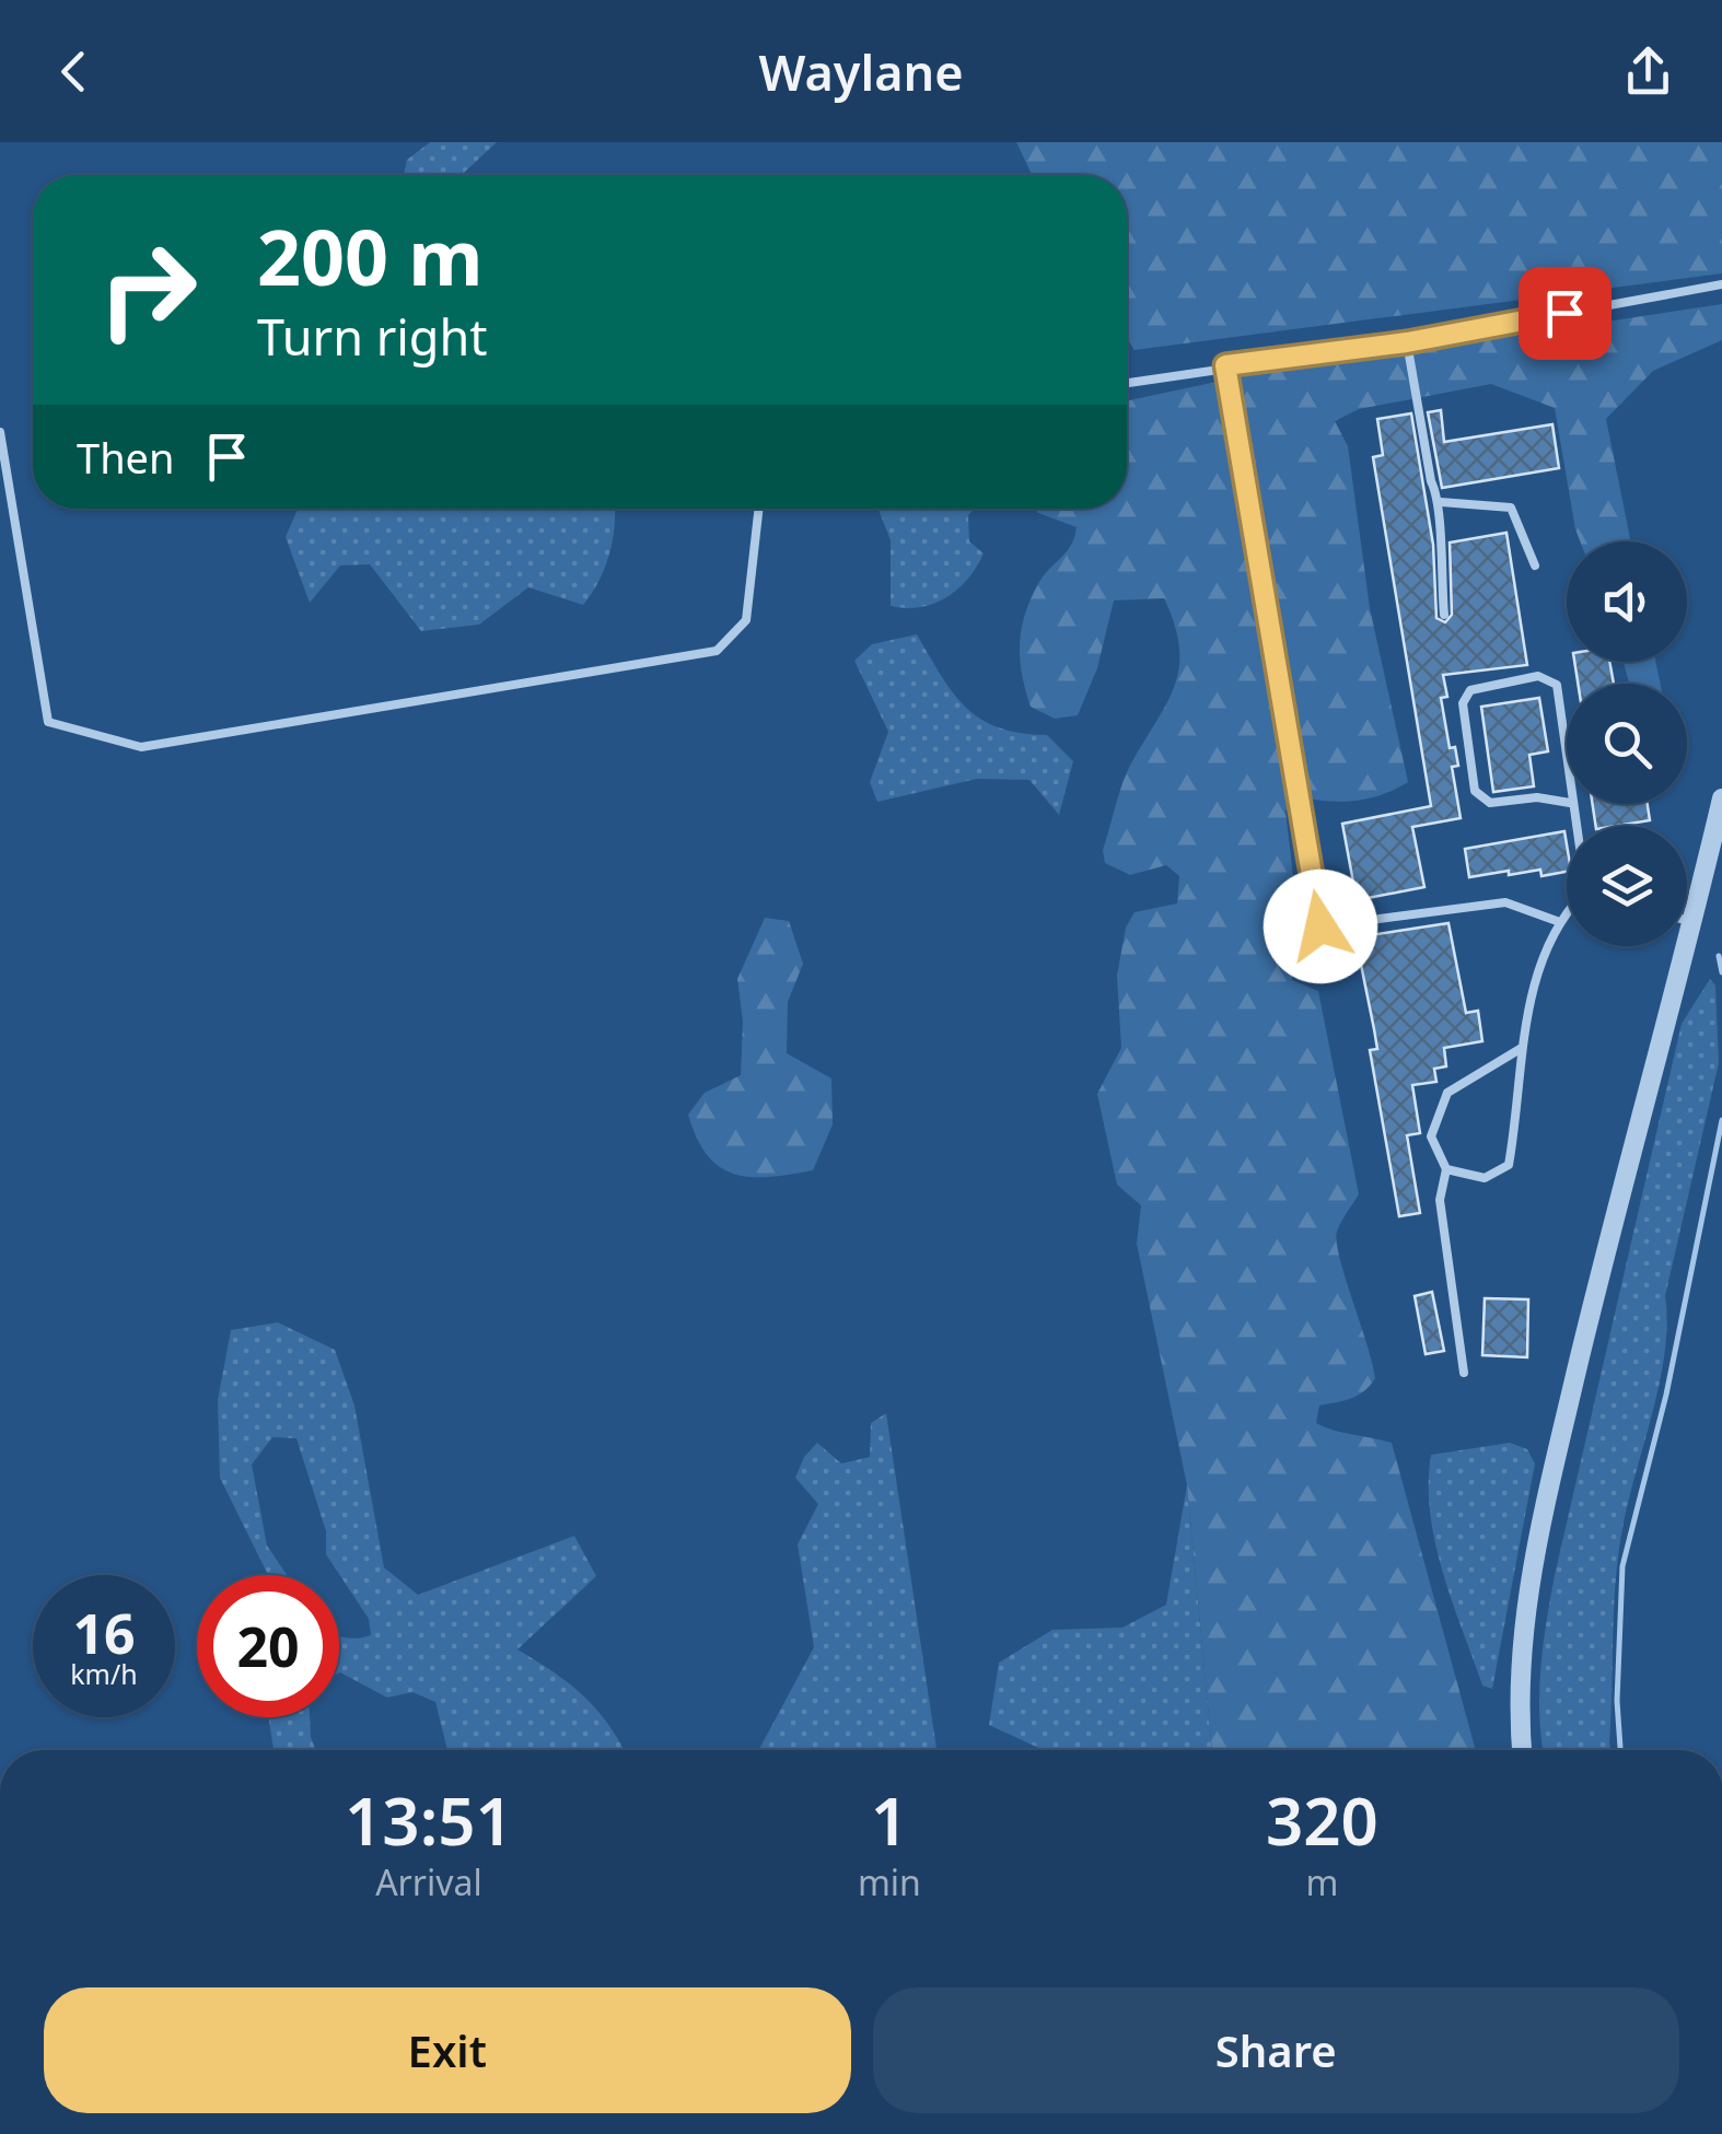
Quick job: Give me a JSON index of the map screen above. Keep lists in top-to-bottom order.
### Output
{
  "page": {
    "header": "Waylane",
    "turn": ["200 m", "Turn right"],
    "then": "Then",
    "speed": "16 km/h",
    "limit": "20",
    "eta": [
      "13:51",
      "Arrival",
      "1",
      "min",
      "320",
      "m"
    ],
    "buttons": ["Exit", "Share"]
  }
}
